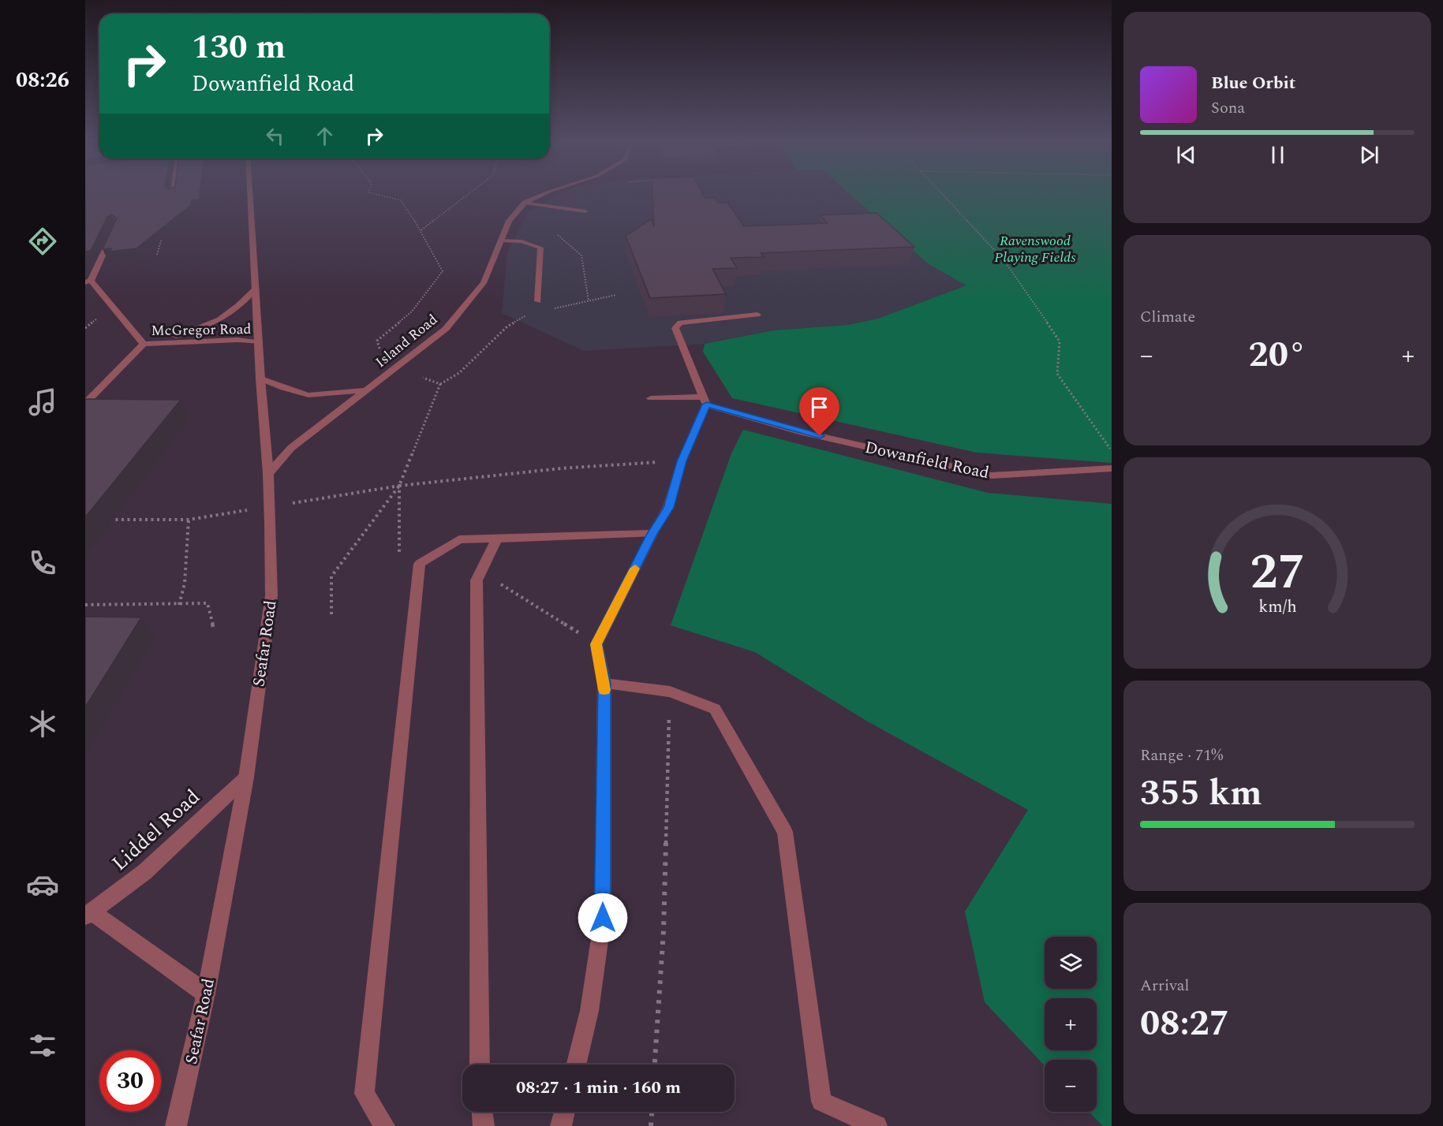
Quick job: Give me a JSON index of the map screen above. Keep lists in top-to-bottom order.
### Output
{
  "streets": {
    "street": [
      "McGregor Road",
      "Island Road",
      "Dowanfield Road",
      "Seafar Road",
      "Liddel Road"
    ]
  },
  "crossings": [
    ["McGregor Road", "Seafar Road"],
    ["Island Road", "Seafar Road"],
    ["Seafar Road", "Liddel Road"]
  ],
  "parks": ["Ravenswood Playing Fields"],
  "page": {
    "tabs": "08:26",
    "turn": ["130 m", "Dowanfield Road"],
    "song": ["Blue Orbit", "Sona"],
    "tile": [
      "Climate",
      ["Range · 71%", "355 km"],
      ["Arrival", "08:27"]
    ],
    "heat": ["−", "20°", "+"],
    "map_buttons": ["+", "−"],
    "limit": "30",
    "trip": "08:27 · 1 min · 160 m",
    "gauge": ["27", "km/h"]
  }
}
